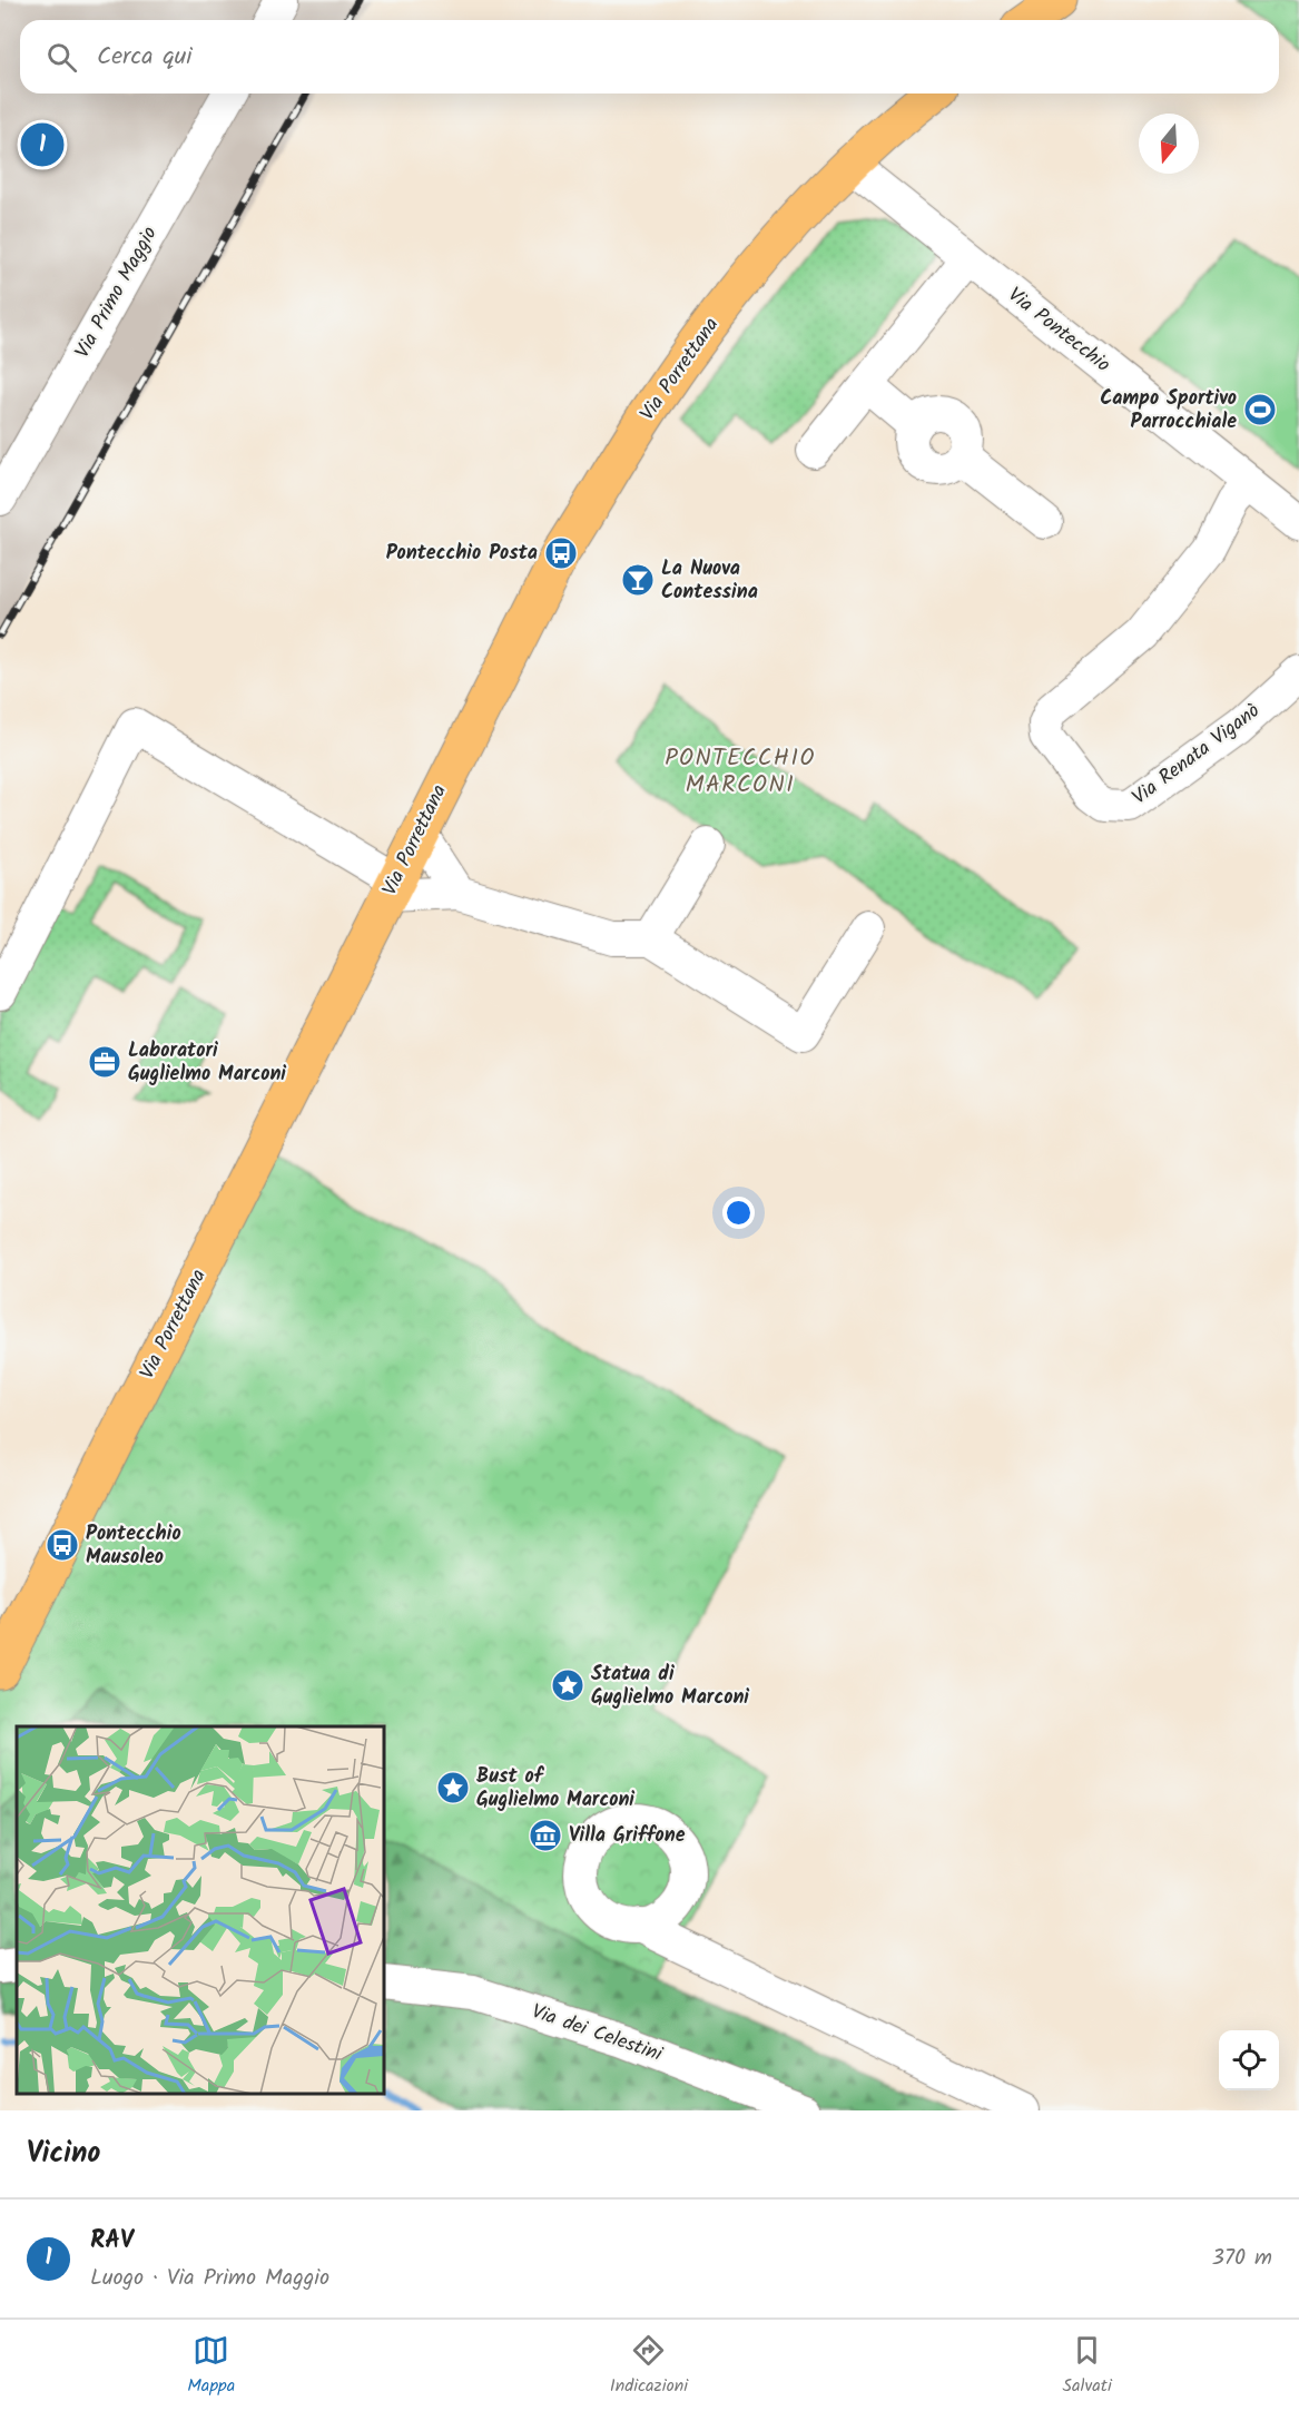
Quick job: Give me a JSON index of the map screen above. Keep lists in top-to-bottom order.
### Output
{
  "streets": {
    "main road": ["Via Porrettana"],
    "street": [
      "Via Primo Maggio",
      "Via Pontecchio",
      "Via Renata Viganò",
      "Via dei Celestini"
    ]
  },
  "crossings": [
    ["Via Pontecchio", "Via Porrettana"],
    ["Via Pontecchio", "Via Renata Viganò"]
  ],
  "districts": ["PONTECCHIO MARCONI"],
  "places": {
    "sports": ["Campo Sportivo Parrocchiale"],
    "bus stop": ["Pontecchio Posta", "Pontecchio Mausoleo"],
    "bar": ["La Nuova Contessina"],
    "office": ["Laboratori Guglielmo Marconi"],
    "place": ["Statua di Guglielmo Marconi", "Bust of Guglielmo Marconi"],
    "museum": ["Villa Griffone"]
  },
  "north": "bottom",
  "page": {
    "search": "Cerca qui",
    "pins": "1",
    "heading": "Vicino",
    "list": [
      {
        "mark": "1",
        "name": "RAV",
        "note": "Luogo · Via Primo Maggio",
        "value": "370 m"
      }
    ],
    "nav": ["Mappa", "Indicazioni", "Salvati"]
  }
}
